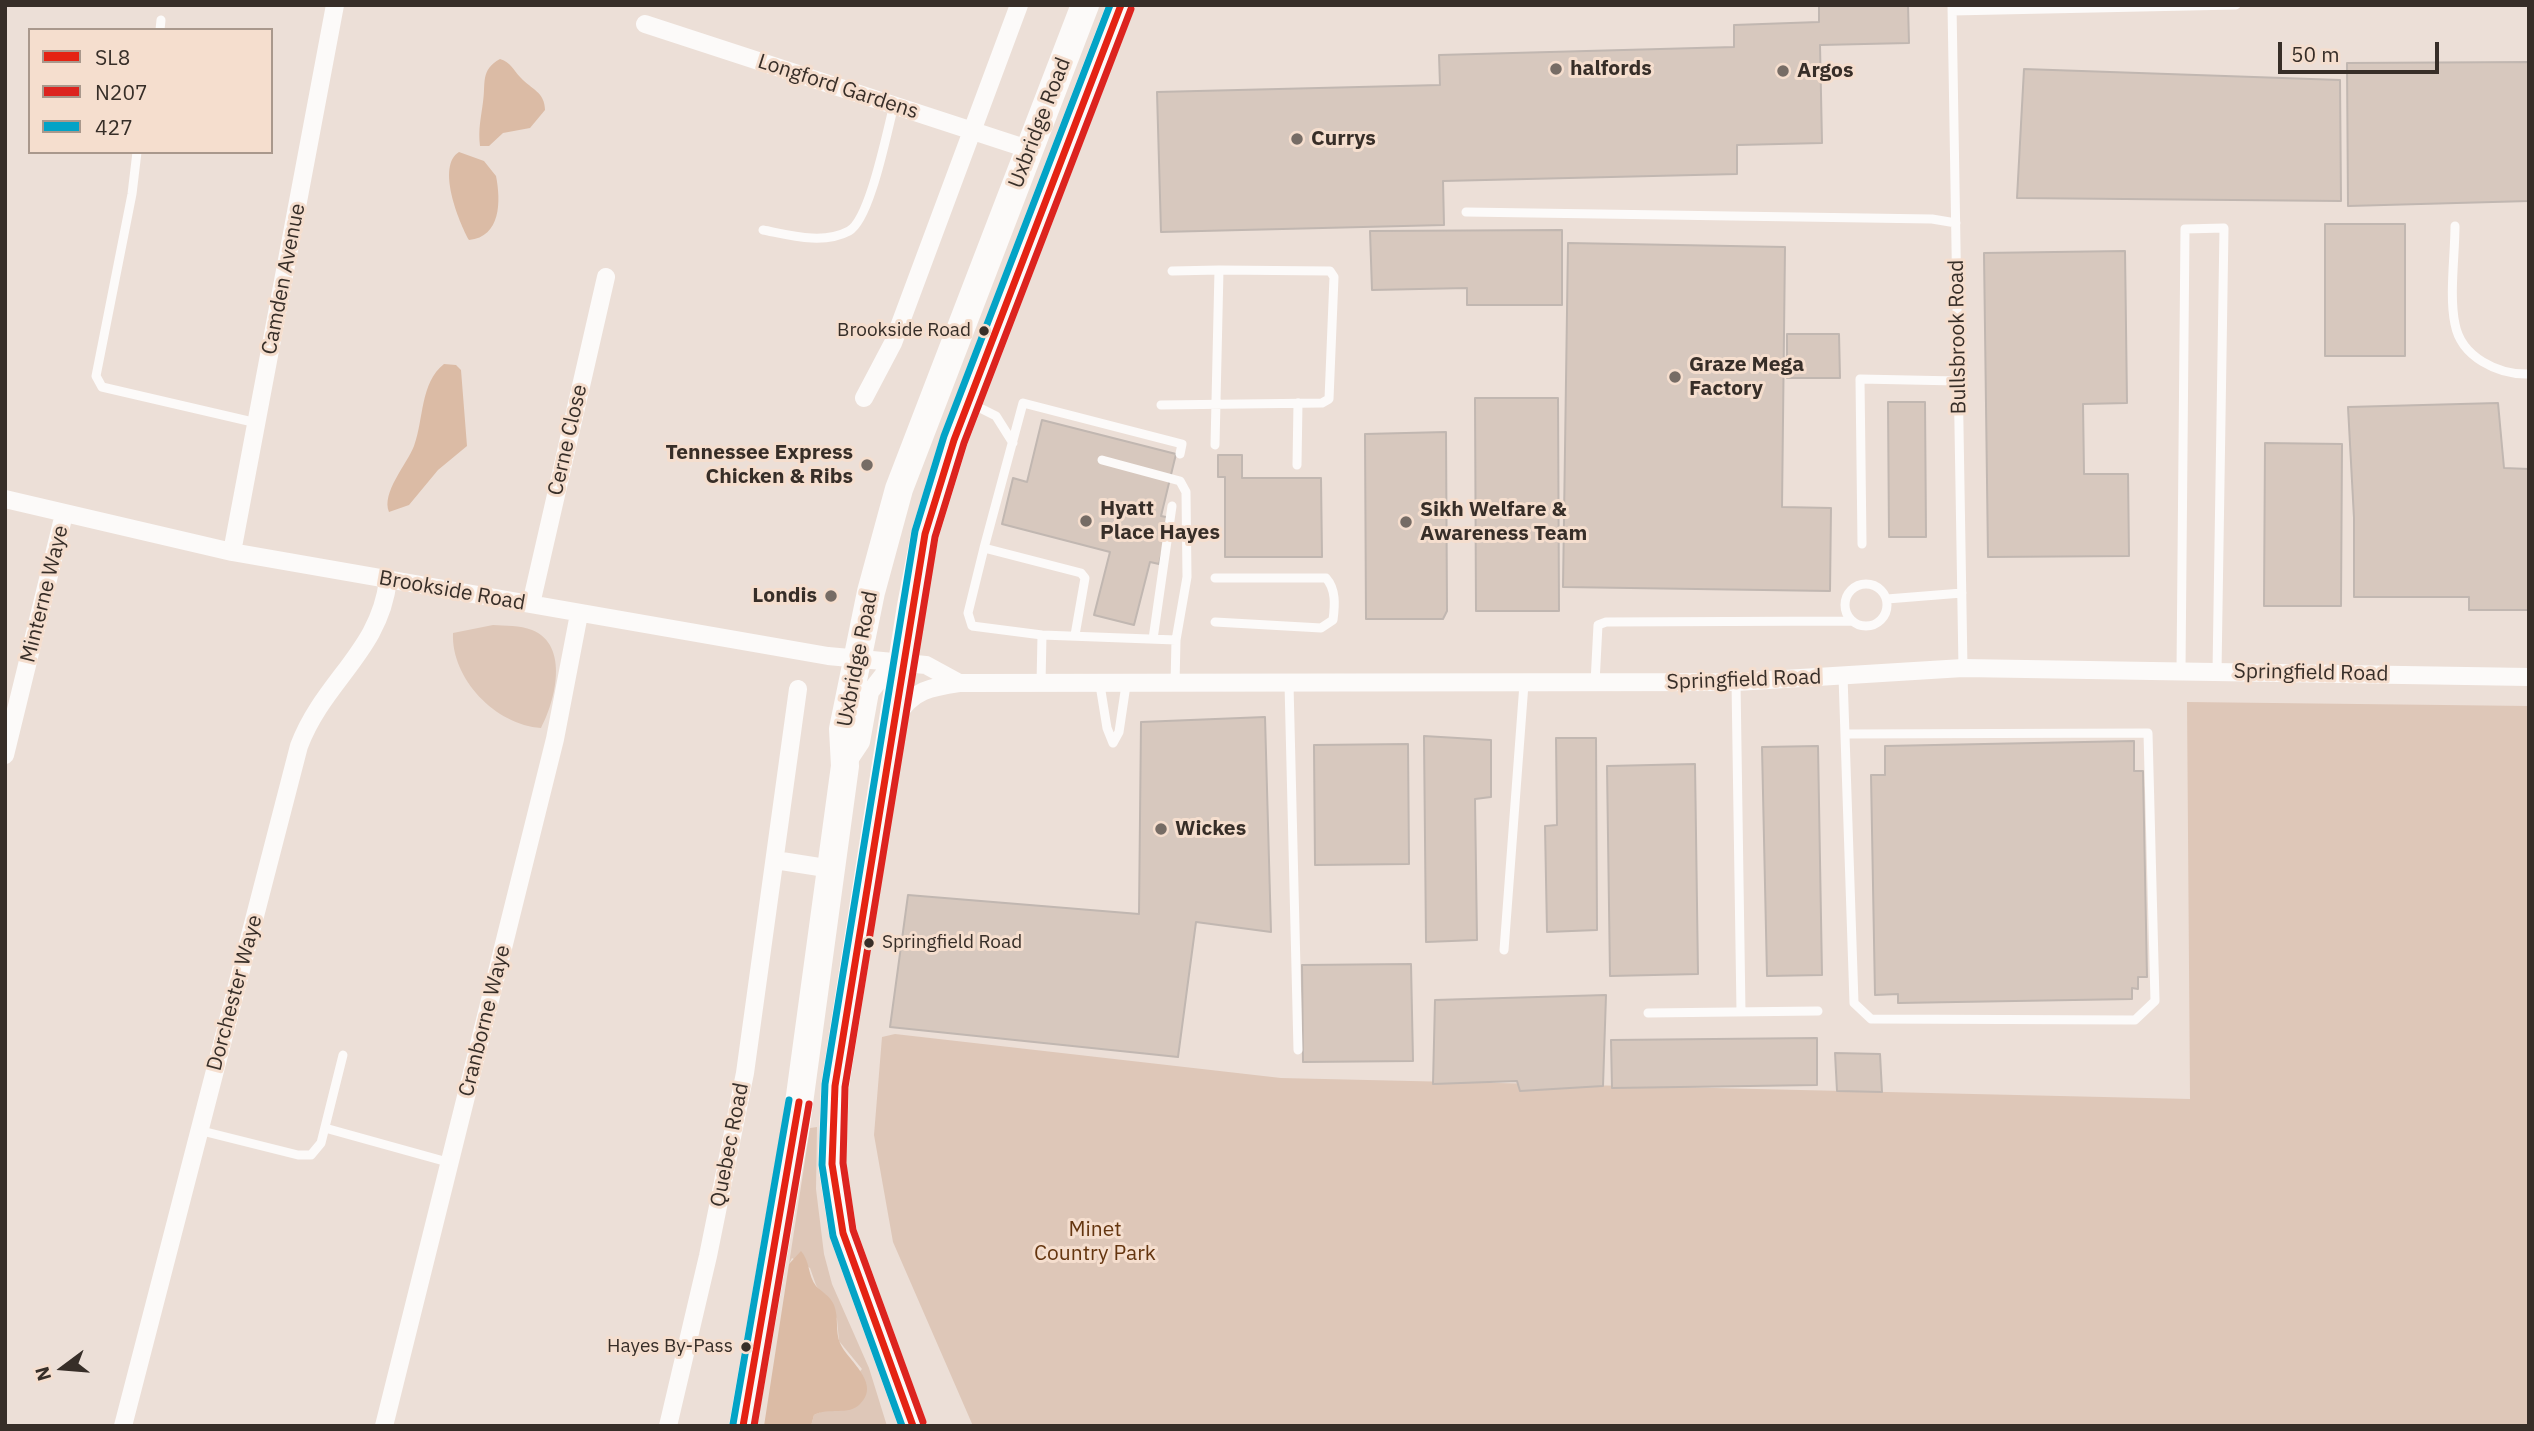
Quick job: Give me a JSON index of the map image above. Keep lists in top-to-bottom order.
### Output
{
  "streets": {
    "main road": ["Uxbridge Road"],
    "street": [
      "Longford Gardens",
      "Camden Avenue",
      "Cerne Close",
      "Brookside Road",
      "Minterne Waye",
      "Springfield Road",
      "Dorchester Waye",
      "Cranborne Waye",
      "Quebec Road"
    ],
    "lane": ["Bullsbrook Road"]
  },
  "crossings": [
    ["Longford Gardens", "Uxbridge Road"],
    ["Uxbridge Road", "Brookside Road"],
    ["Uxbridge Road", "Springfield Road"],
    ["Camden Avenue", "Brookside Road"],
    ["Bullsbrook Road", "Springfield Road"],
    ["Cerne Close", "Brookside Road"],
    ["Brookside Road", "Minterne Waye"],
    ["Brookside Road", "Springfield Road"],
    ["Brookside Road", "Dorchester Waye"],
    ["Brookside Road", "Cranborne Waye"]
  ],
  "parks": ["Minet Country Park"],
  "places": [
    "halfords",
    "Argos",
    "Currys",
    "Brookside Road",
    "Graze Mega Factory",
    "Tennessee Express Chicken & Ribs",
    "Hyatt Place Hayes",
    "Sikh Welfare & Awareness Team",
    "Londis",
    "Wickes",
    "Springfield Road",
    "Hayes By-Pass"
  ],
  "lines": ["transit line SL8", "transit line 427", "transit line N207"],
  "legend": ["SL8", "N207", "427"],
  "scale_bar": "50 m",
  "north": "left"
}
